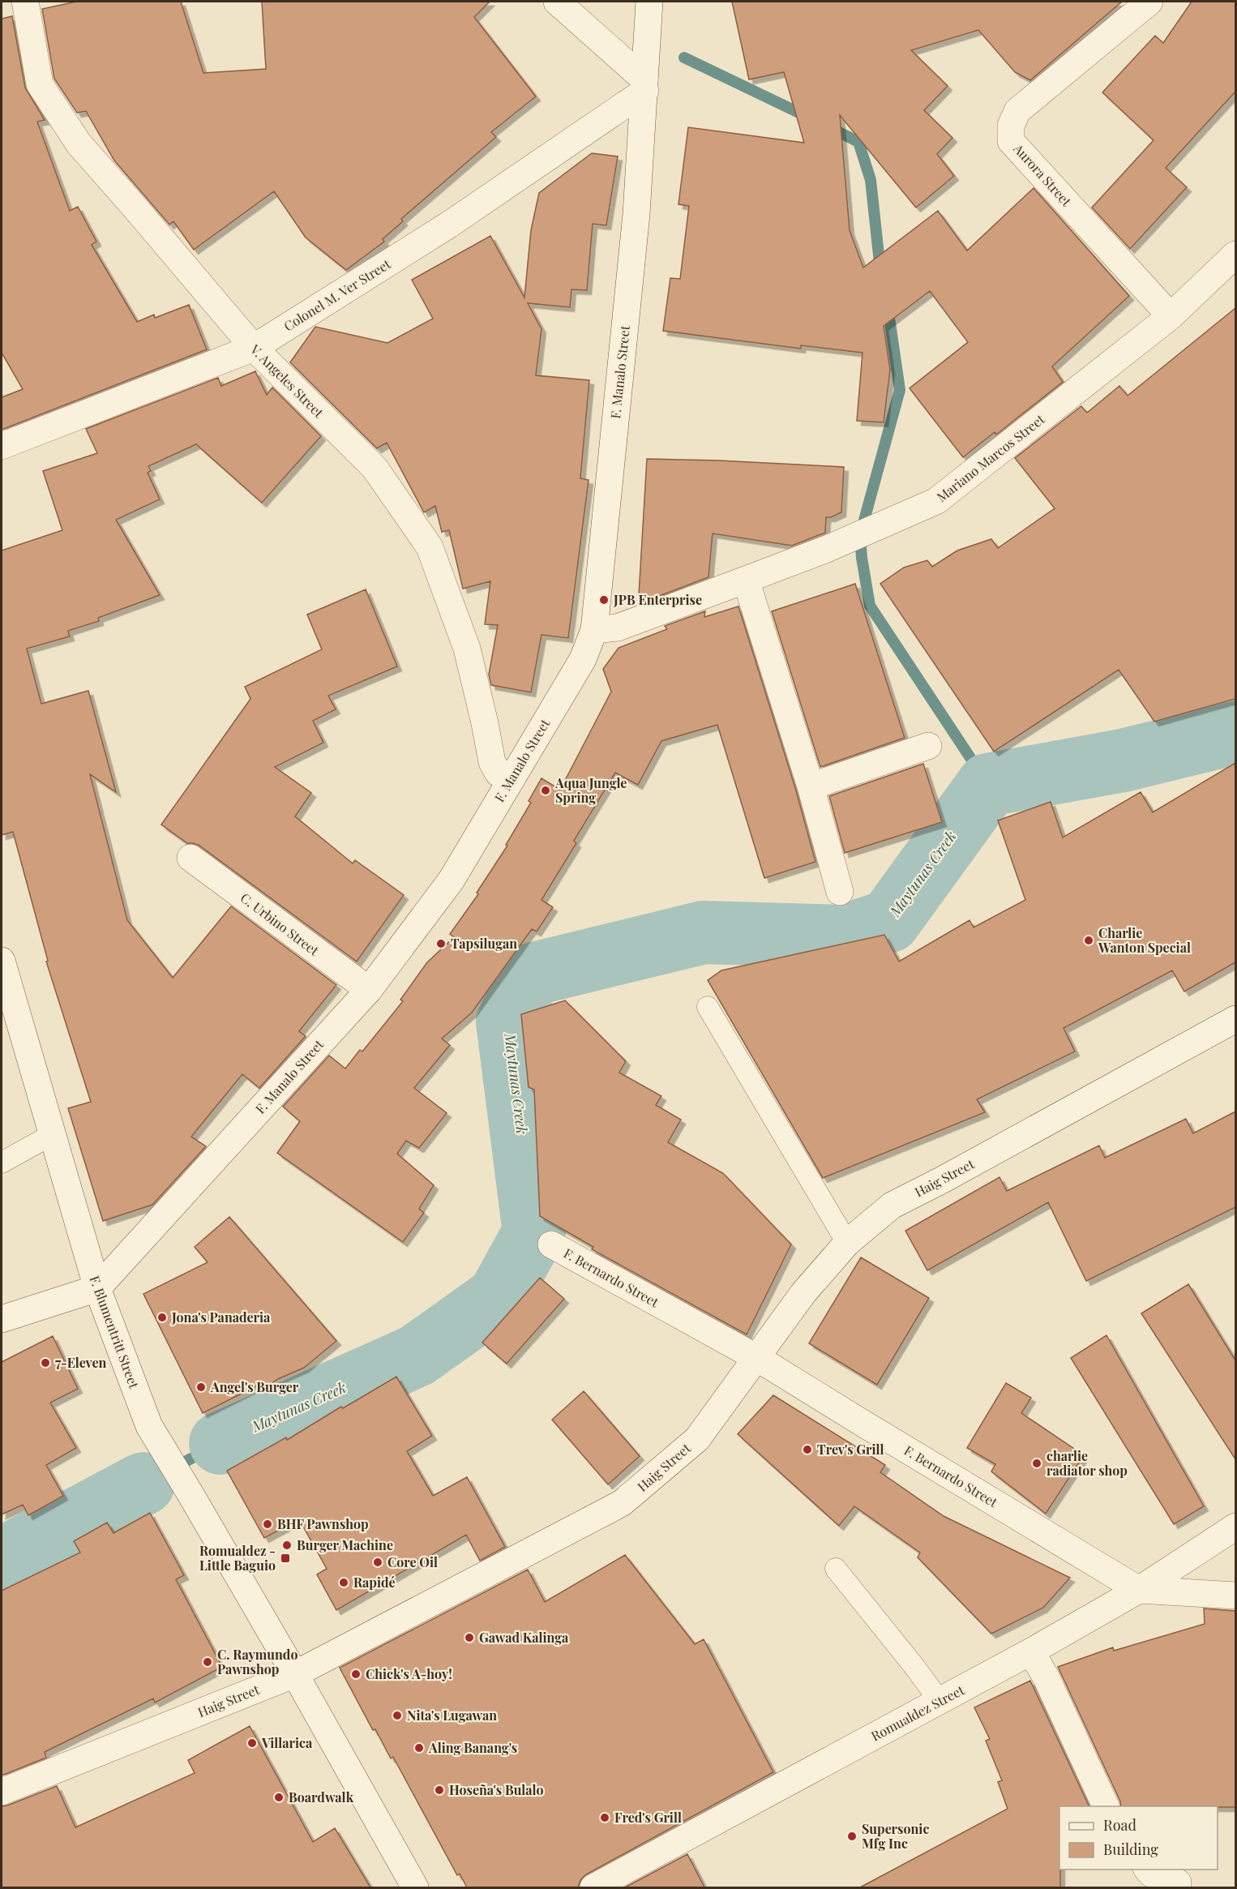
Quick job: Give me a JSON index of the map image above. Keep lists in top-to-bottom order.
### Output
{
  "streets": {
    "street": [
      "Aurora Street",
      "Colonel M. Ver Street",
      "F. Manalo Street",
      "V. Angeles Street",
      "Mariano Marcos Street",
      "C. Urbino Street",
      "Haig Street",
      "F. Bernardo Street",
      "F. Blumentritt Street",
      "Romualdez Street"
    ]
  },
  "crossings": [
    ["Aurora Street", "Mariano Marcos Street"],
    ["Colonel M. Ver Street", "F. Manalo Street"],
    ["Colonel M. Ver Street", "V. Angeles Street"],
    ["F. Manalo Street", "V. Angeles Street"],
    ["F. Manalo Street", "Mariano Marcos Street"],
    ["F. Manalo Street", "C. Urbino Street"],
    ["F. Manalo Street", "F. Blumentritt Street"],
    ["Haig Street", "F. Bernardo Street"],
    ["Haig Street", "F. Blumentritt Street"],
    ["F. Bernardo Street", "Romualdez Street"]
  ],
  "water": ["Maytunas Creek"],
  "places": {
    "other": [
      "JPB Enterprise",
      "Aqua Jungle Spring",
      "Charlie Wanton Special",
      "Tapsilugan",
      "Jona's Panaderia",
      "7-Eleven",
      "Angel's Burger",
      "Trev's Grill",
      "charlie radiator shop",
      "BHF Pawnshop",
      "Burger Machine",
      "Core Oil",
      "Rapidé",
      "Gawad Kalinga",
      "C. Raymundo Pawnshop",
      "Chick's A-hoy!",
      "Nita's Lugawan",
      "Villarica",
      "Aling Banang's",
      "Hoseña's Bulalo",
      "Boardwalk",
      "Fred's Grill",
      "Supersonic Mfg Inc"
    ],
    "transit": ["Romualdez - Little Baguio"]
  },
  "legend": ["Road", "Building"]
}
